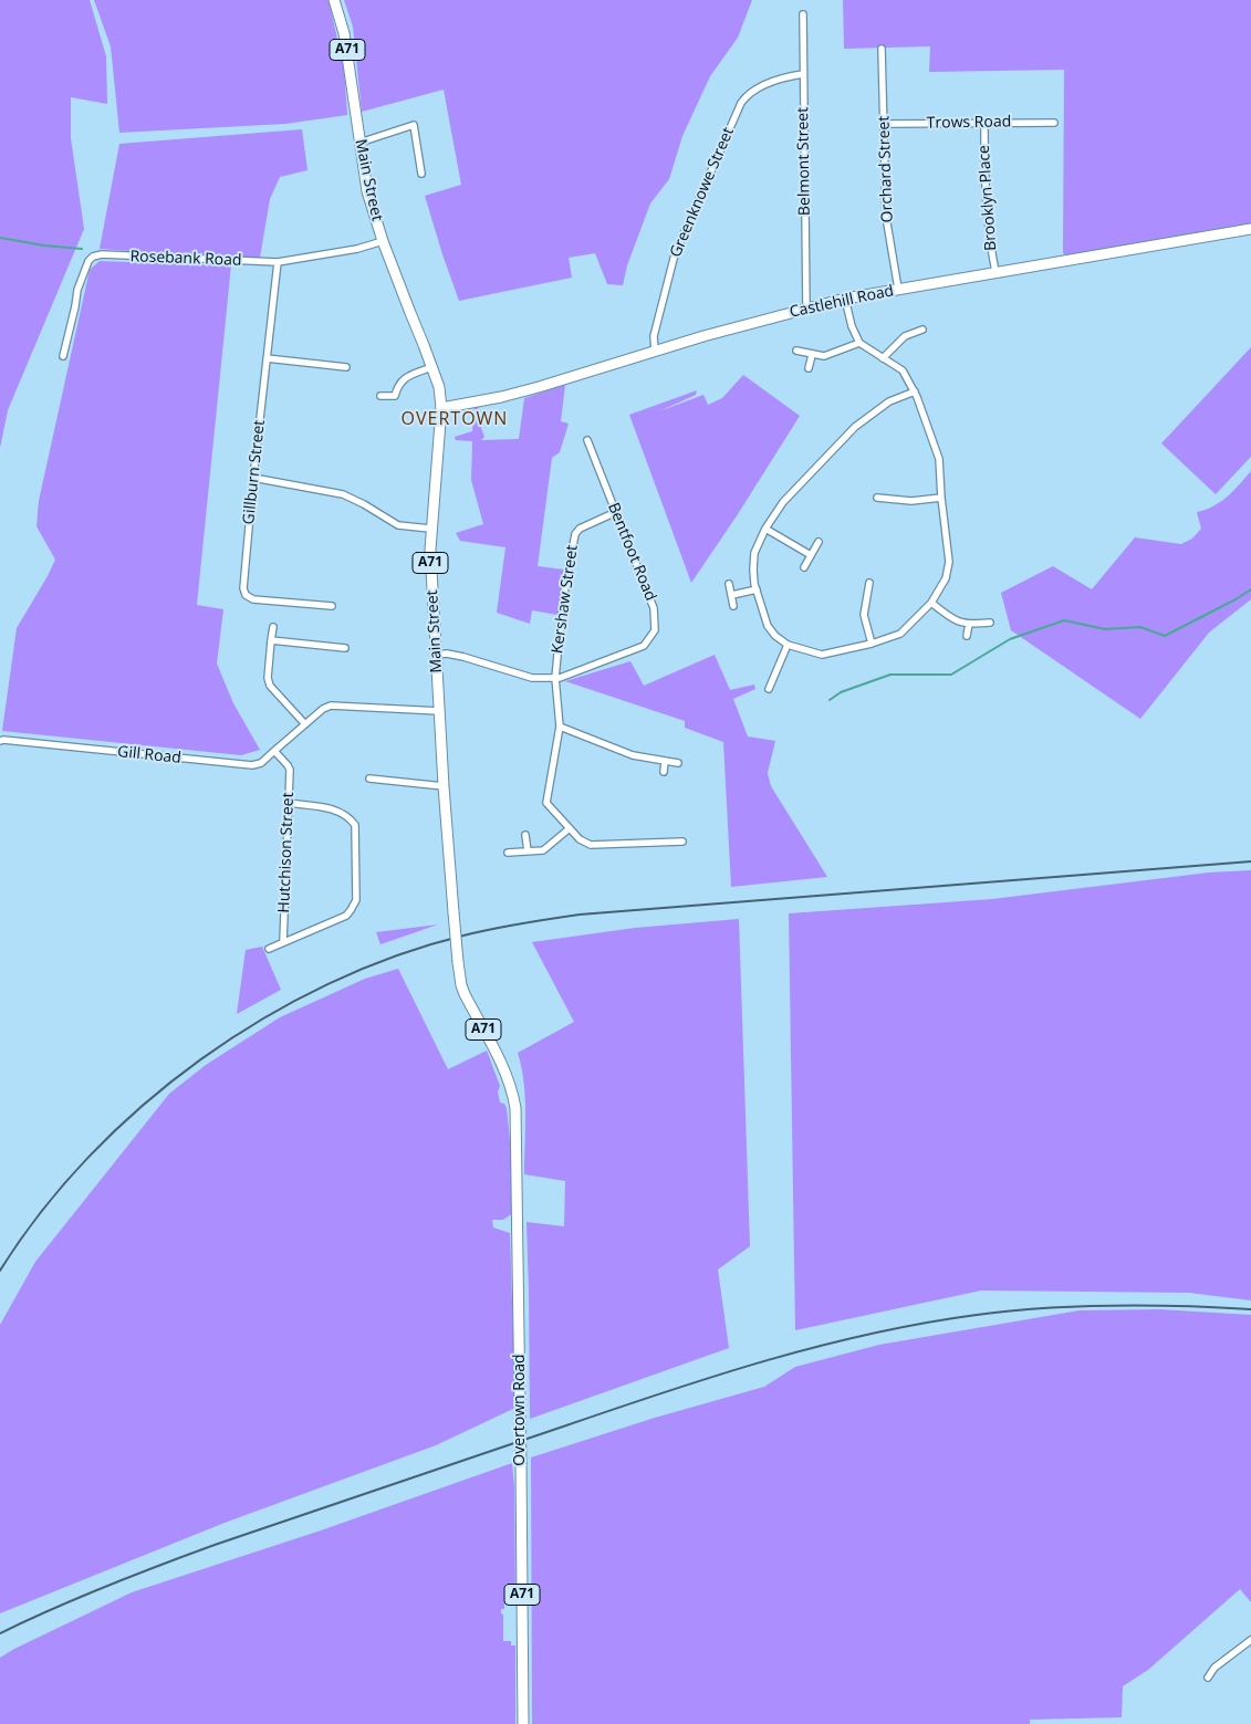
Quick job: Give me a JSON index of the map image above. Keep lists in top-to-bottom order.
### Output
{
  "streets": {
    "main road": [
      "A71",
      "Main Street",
      "Castlehill Road",
      "Overtown Road"
    ],
    "street": [
      "Trows Road",
      "Belmont Street",
      "Orchard Street",
      "Greenknowe Street",
      "Brooklyn Place",
      "Rosebank Road",
      "Gillburn Street",
      "Bentfoot Road",
      "Kershaw Street",
      "Gill Road",
      "Hutchison Street"
    ]
  },
  "crossings": [
    ["Trows Road", "Orchard Street"],
    ["Trows Road", "Brooklyn Place"],
    ["Belmont Street", "Greenknowe Street"],
    ["Belmont Street", "Castlehill Road"],
    ["Orchard Street", "Castlehill Road"],
    ["Main Street", "Rosebank Road"],
    ["Main Street", "Castlehill Road"],
    ["Main Street", "Bentfoot Road"],
    ["Main Street", "Gill Road"],
    ["Main Street", "Overtown Road"],
    ["Greenknowe Street", "Castlehill Road"],
    ["Brooklyn Place", "Castlehill Road"],
    ["Rosebank Road", "Gillburn Street"],
    ["Bentfoot Road", "Kershaw Street"],
    ["Gill Road", "Hutchison Street"]
  ],
  "districts": ["OVERTOWN"]
}
